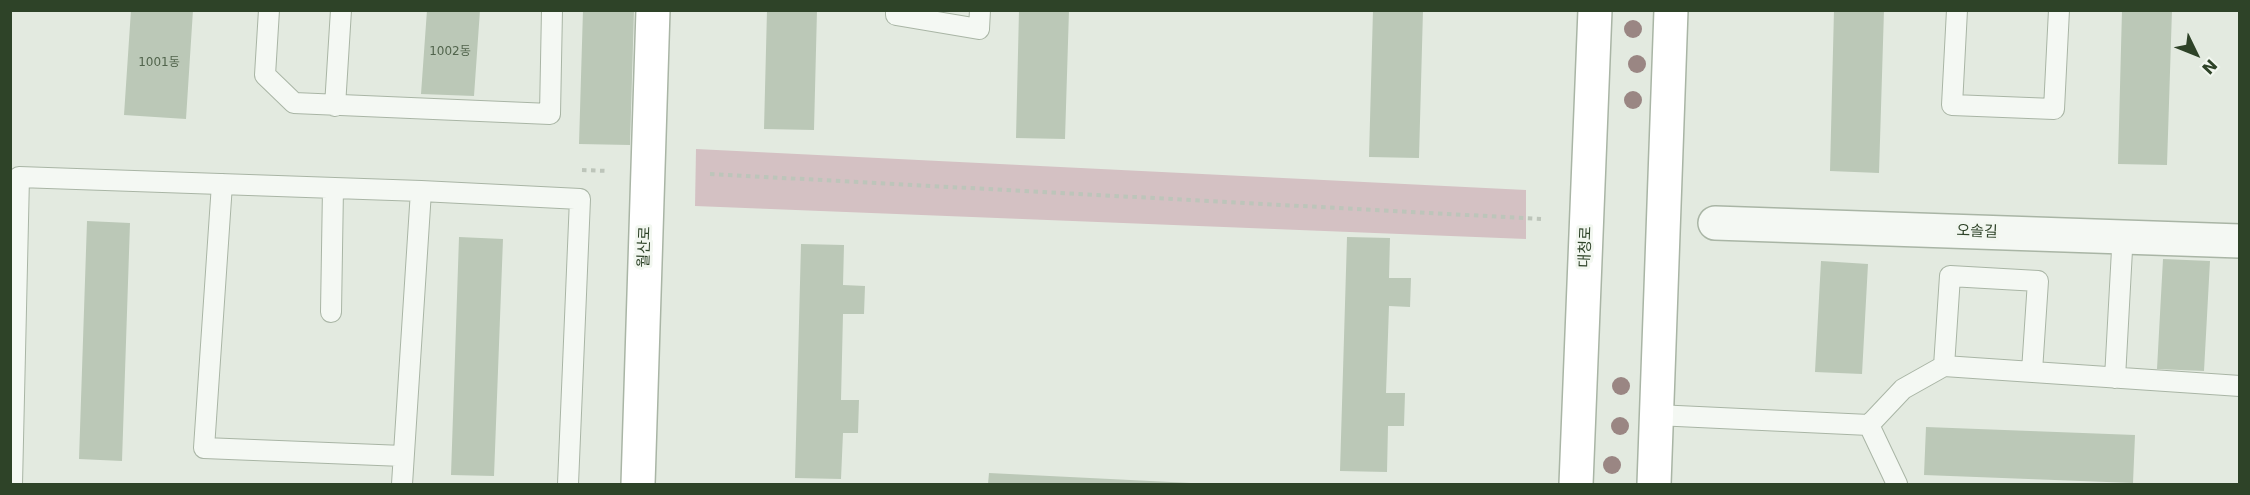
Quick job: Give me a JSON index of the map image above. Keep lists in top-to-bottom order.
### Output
{
  "streets": {
    "main road": ["월산로", "대청로"],
    "street": ["오솔길"]
  },
  "house_numbers": ["1002동", "1001동"],
  "north": "bottom right"
}
